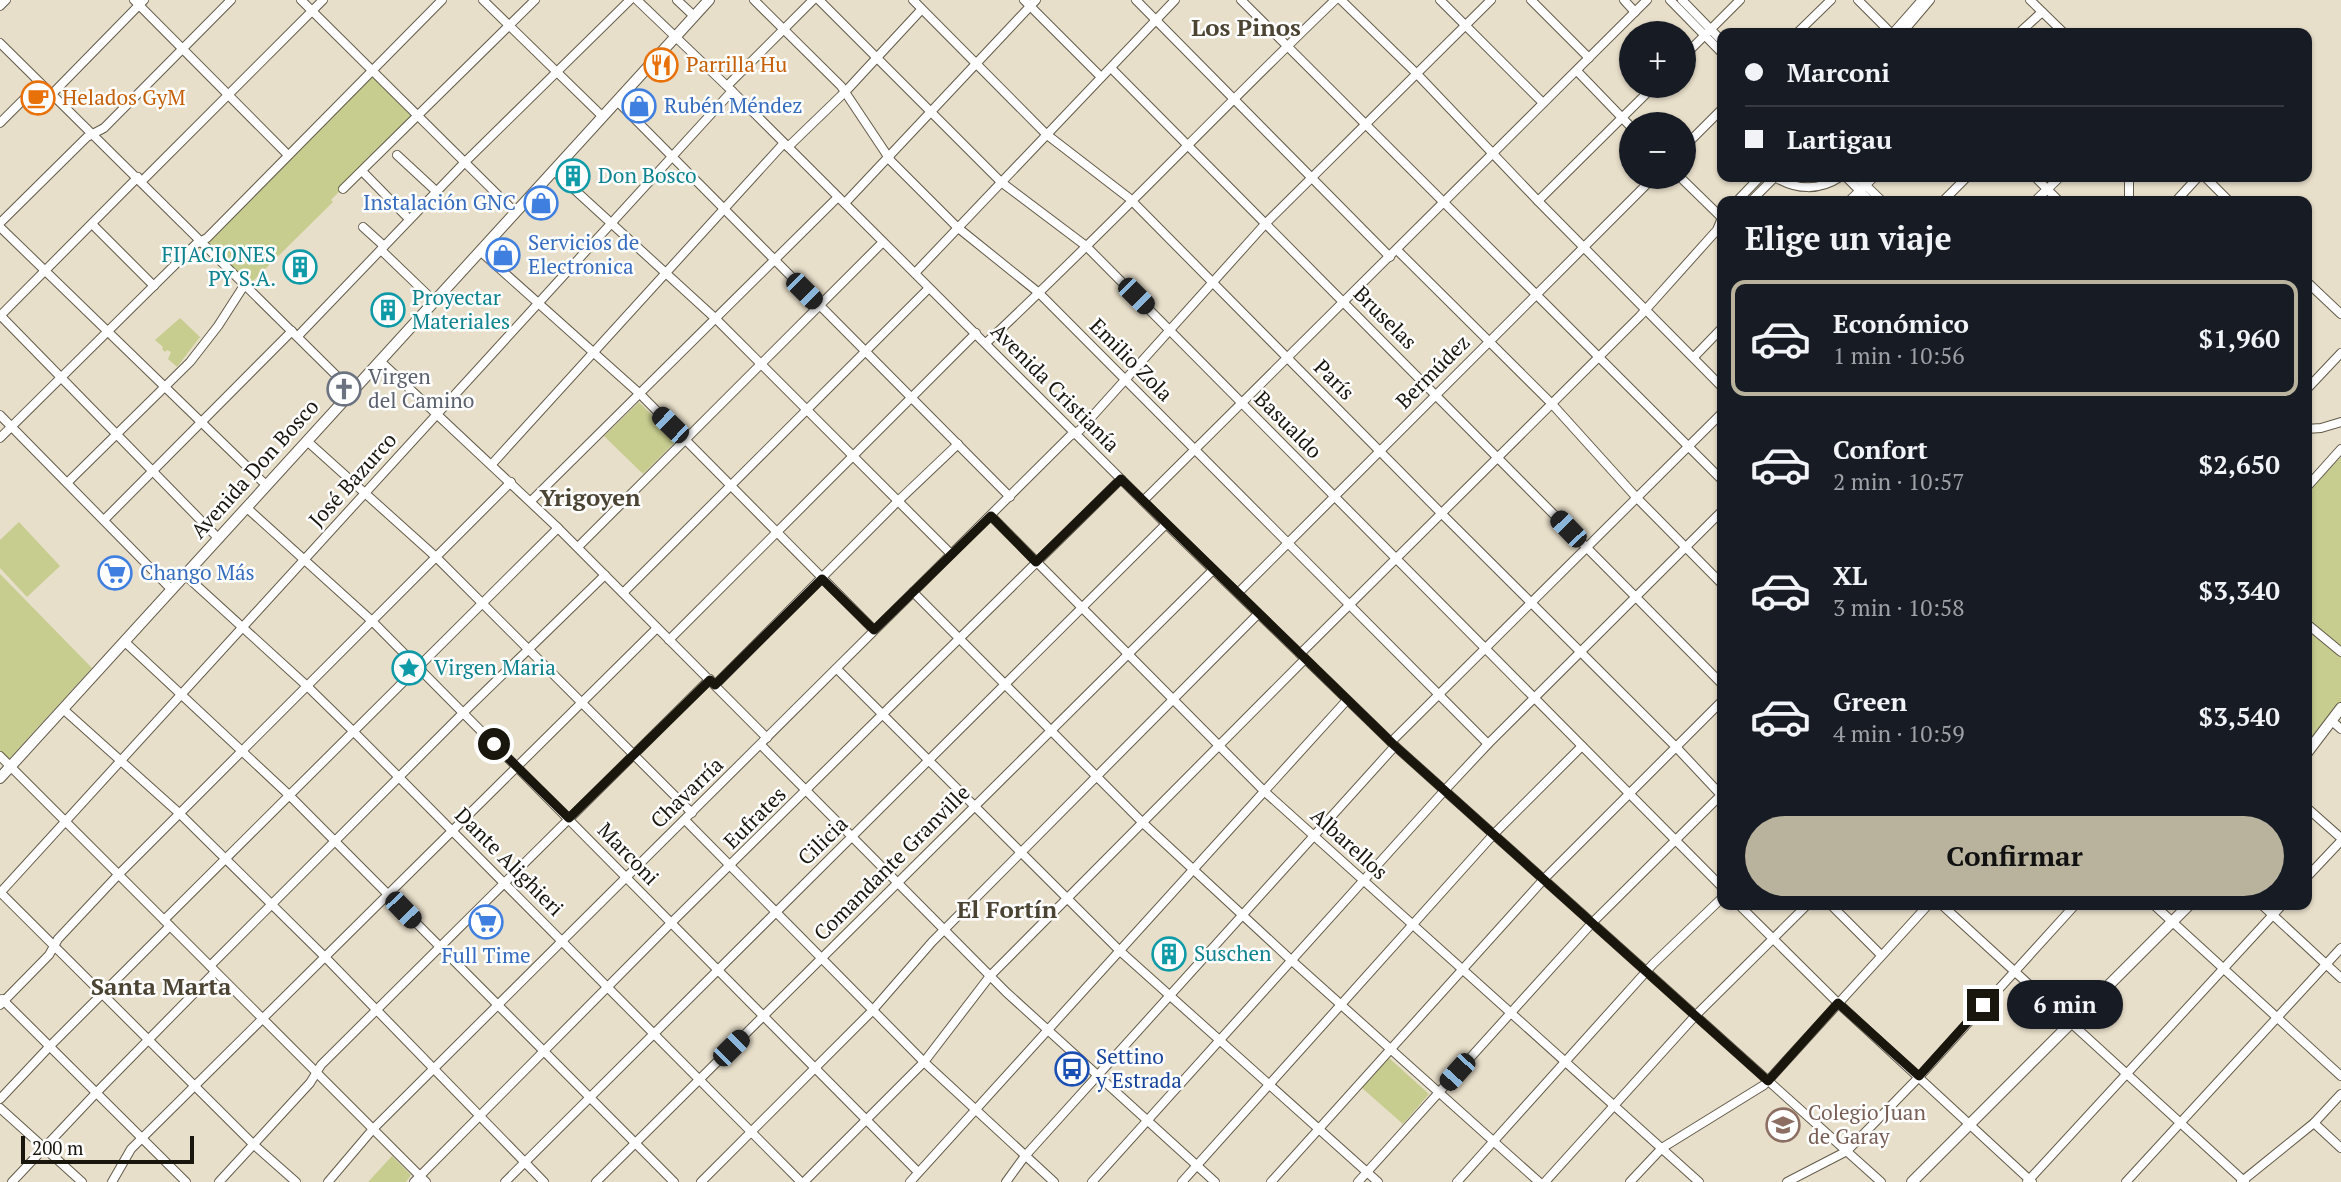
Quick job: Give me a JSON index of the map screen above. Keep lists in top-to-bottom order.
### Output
{
  "streets": {
    "main road": ["Avenida Don Bosco"],
    "street": [
      "Bruselas",
      "Emilio Zola",
      "Bermúdez",
      "París",
      "Avenida Cristianía",
      "Basualdo",
      "José Bazurco",
      "Chavarría",
      "Eufrates",
      "Cilicia",
      "Albarellos",
      "Marconi",
      "Dante Alighieri",
      "Comandante Granville"
    ]
  },
  "crossings": [
    ["Bruselas", "Bermúdez"],
    ["Bruselas", "Chavarría"],
    ["Emilio Zola", "Bermúdez"],
    ["Emilio Zola", "José Bazurco"],
    ["Emilio Zola", "Chavarría"],
    ["Bermúdez", "París"],
    ["Bermúdez", "Avenida Cristianía"],
    ["Bermúdez", "Basualdo"],
    ["París", "Chavarría"],
    ["Avenida Cristianía", "Avenida Don Bosco"],
    ["Avenida Cristianía", "José Bazurco"],
    ["Avenida Cristianía", "Chavarría"],
    ["Avenida Cristianía", "Eufrates"],
    ["Avenida Cristianía", "Cilicia"],
    ["Avenida Cristianía", "Comandante Granville"],
    ["Basualdo", "Chavarría"],
    ["Avenida Don Bosco", "Marconi"],
    ["Avenida Don Bosco", "Dante Alighieri"],
    ["José Bazurco", "Marconi"],
    ["José Bazurco", "Dante Alighieri"],
    ["Chavarría", "Albarellos"],
    ["Chavarría", "Marconi"],
    ["Chavarría", "Dante Alighieri"],
    ["Eufrates", "Albarellos"],
    ["Eufrates", "Marconi"],
    ["Eufrates", "Dante Alighieri"],
    ["Cilicia", "Albarellos"],
    ["Cilicia", "Marconi"],
    ["Cilicia", "Dante Alighieri"],
    ["Albarellos", "Comandante Granville"],
    ["Marconi", "Comandante Granville"],
    ["Dante Alighieri", "Comandante Granville"]
  ],
  "districts": [
    "Los Pinos",
    "Yrigoyen",
    "El Fortín",
    "Santa Marta"
  ],
  "places": {
    "restaurant": ["Parrilla Hu"],
    "cafe": ["Helados GyM"],
    "shop": ["Rubén Méndez", "Instalación GNC", "Servicios de Electronica"],
    "building": [
      "Don Bosco",
      "FIJACIONES PY S.A.",
      "Proyectar Materiales",
      "Suschen"
    ],
    "church": ["Virgen del Camino"],
    "supermarket": ["Chango Más", "Full Time"],
    "place": ["Virgen Maria"],
    "bus stop": ["Settino y Estrada"],
    "school or university": ["Colegio Juan de Garay"]
  },
  "scale_bar": "200 m",
  "page": {
    "map_buttons": ["+", "−"],
    "banner": ["Marconi", "Lartigau"],
    "heading": "Elige un viaje",
    "list": [
      {
        "name": "Económico",
        "note": "1 min · 10:56",
        "value": "$1,960"
      },
      {
        "name": "Confort",
        "note": "2 min · 10:57",
        "value": "$2,650"
      },
      {
        "name": "XL",
        "note": "3 min · 10:58",
        "value": "$3,340"
      },
      {
        "name": "Green",
        "note": "4 min · 10:59",
        "value": "$3,540"
      }
    ],
    "buttons": "Confirmar",
    "bubble": "6 min",
    "scale": "200 m"
  }
}
